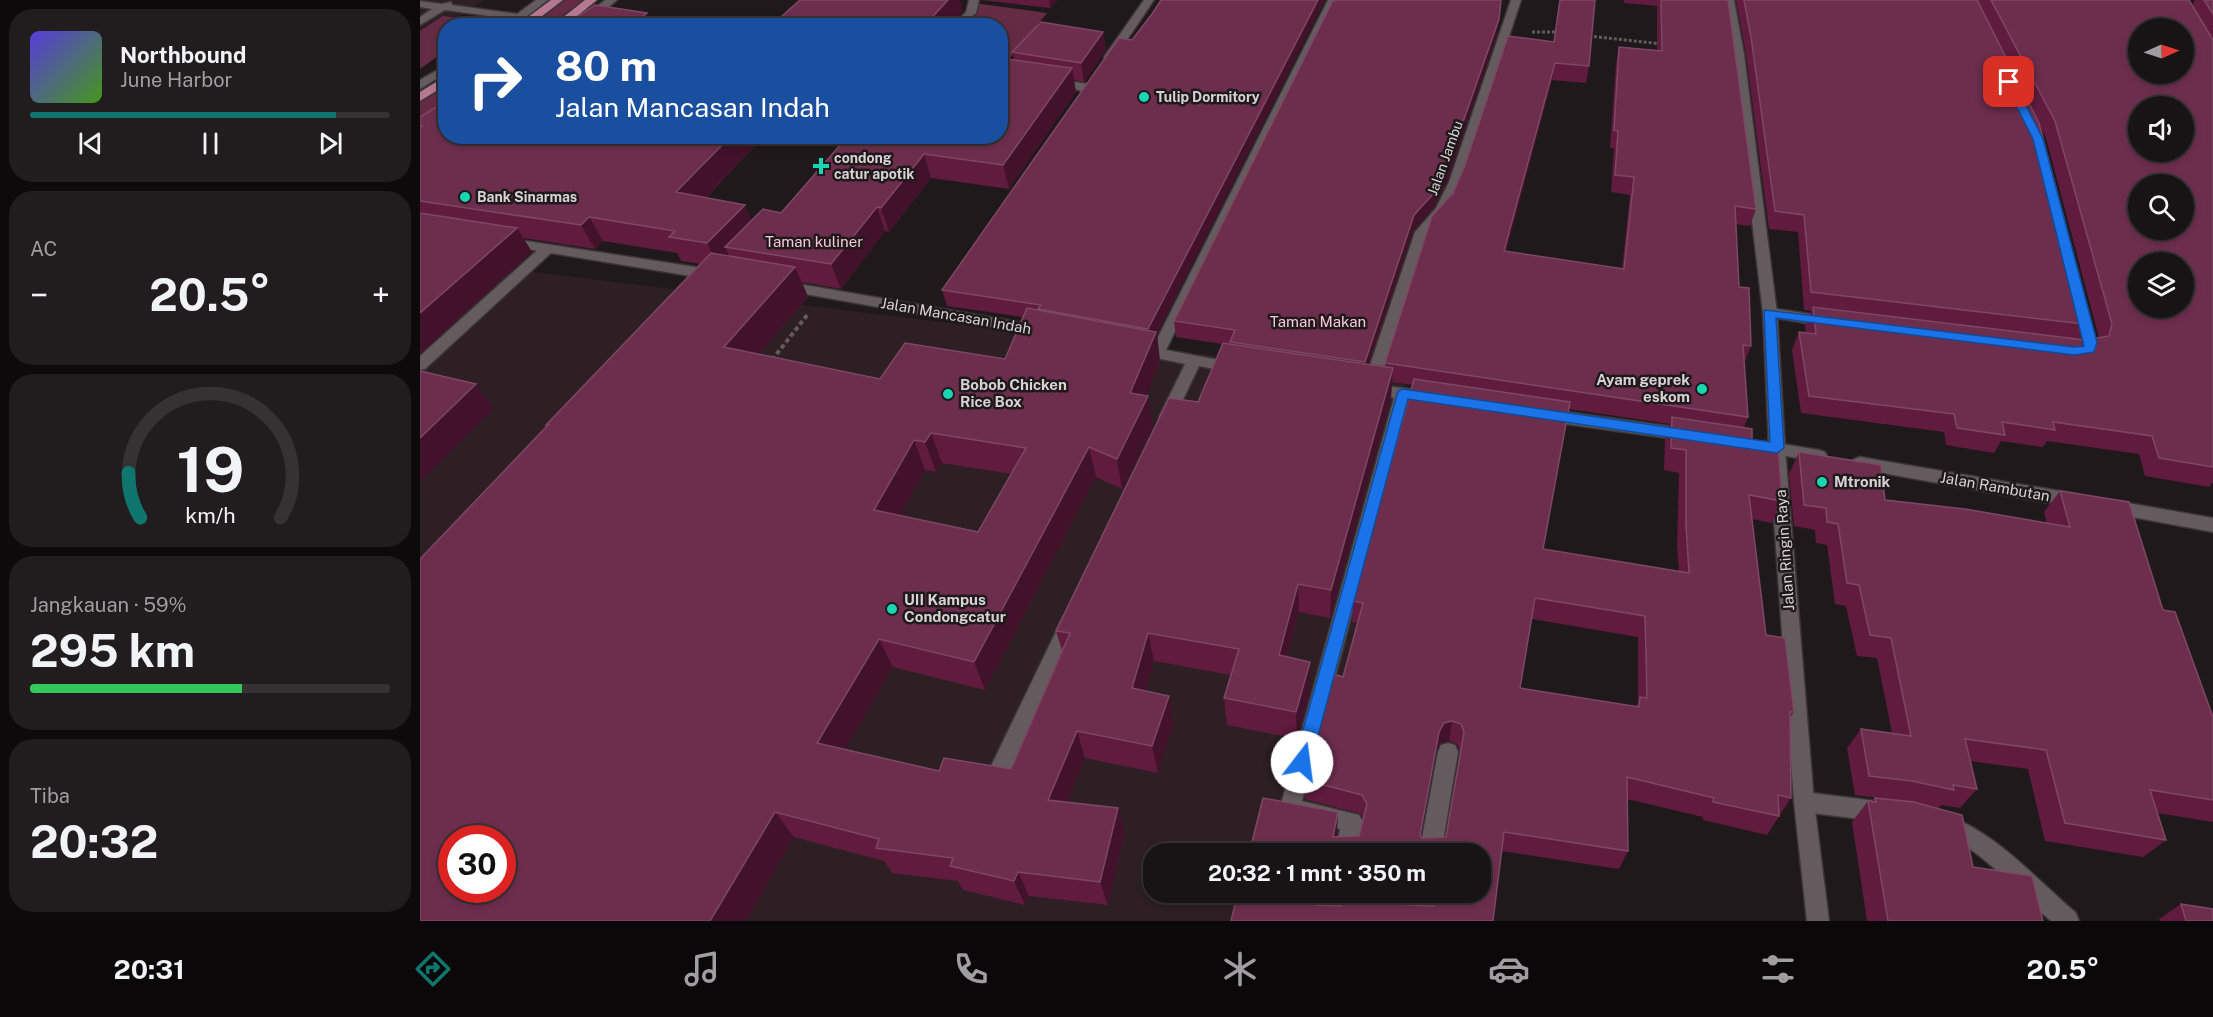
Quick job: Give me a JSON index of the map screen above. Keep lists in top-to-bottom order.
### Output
{
  "streets": {
    "street": [
      "Jalan Jambu",
      "Jalan Mancasan Indah",
      "Jalan Rambutan",
      "Jalan Ringin Raya"
    ]
  },
  "crossings": [
    ["Jalan Rambutan", "Jalan Ringin Raya"]
  ],
  "parks": ["Taman kuliner", "Taman Makan"],
  "places": {
    "other": [
      "Tulip Dormitory",
      "Bank Sinarmas",
      "Ayam geprek eskom",
      "Bobob Chicken Rice Box",
      "Mtronik",
      "UII Kampus Condongcatur"
    ],
    "health": ["condong catur apotik"]
  },
  "north": "right",
  "page": {
    "turn": ["80 m", "Jalan Mancasan Indah"],
    "song": ["Northbound", "June Harbor"],
    "tile": [
      "AC",
      ["Jangkauan · 59%", "295 km"],
      ["Tiba", "20:32"]
    ],
    "heat": ["−", "20.5°", "+"],
    "limit": "30",
    "trip": "20:32 · 1 mnt · 350 m",
    "tabs": ["20:31", "20.5°"],
    "gauge": ["19", "km/h"]
  }
}
